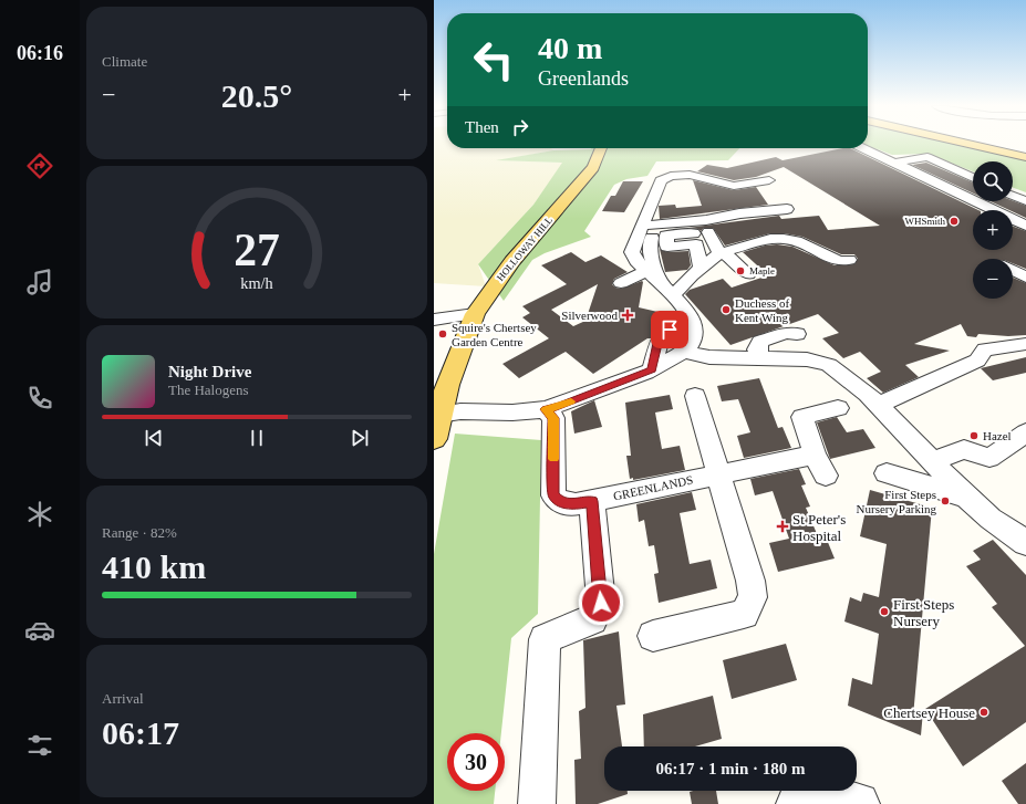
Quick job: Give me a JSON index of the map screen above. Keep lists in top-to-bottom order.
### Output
{
  "streets": {
    "main road": ["HOLLOWAY HILL"],
    "street": ["GREENLANDS"]
  },
  "places": {
    "other": [
      "WHSmith",
      "Maple",
      "Duchess of Kent Wing",
      "Squire's Chertsey Garden Centre",
      "Hazel",
      "First Steps Nursery Parking",
      "First Steps Nursery",
      "Chertsey House"
    ],
    "health": ["Silverwood", "St Peter's Hospital"]
  },
  "page": {
    "tabs": "06:16",
    "tile": [
      "Climate",
      ["Range · 82%", "410 km"],
      ["Arrival", "06:17"]
    ],
    "turn": ["40 m", "Greenlands"],
    "heat": ["−", "20.5°", "+"],
    "then": "Then",
    "map_buttons": ["+", "−"],
    "song": ["Night Drive", "The Halogens"],
    "limit": "30",
    "trip": "06:17 · 1 min · 180 m",
    "gauge": ["27", "km/h"]
  }
}
